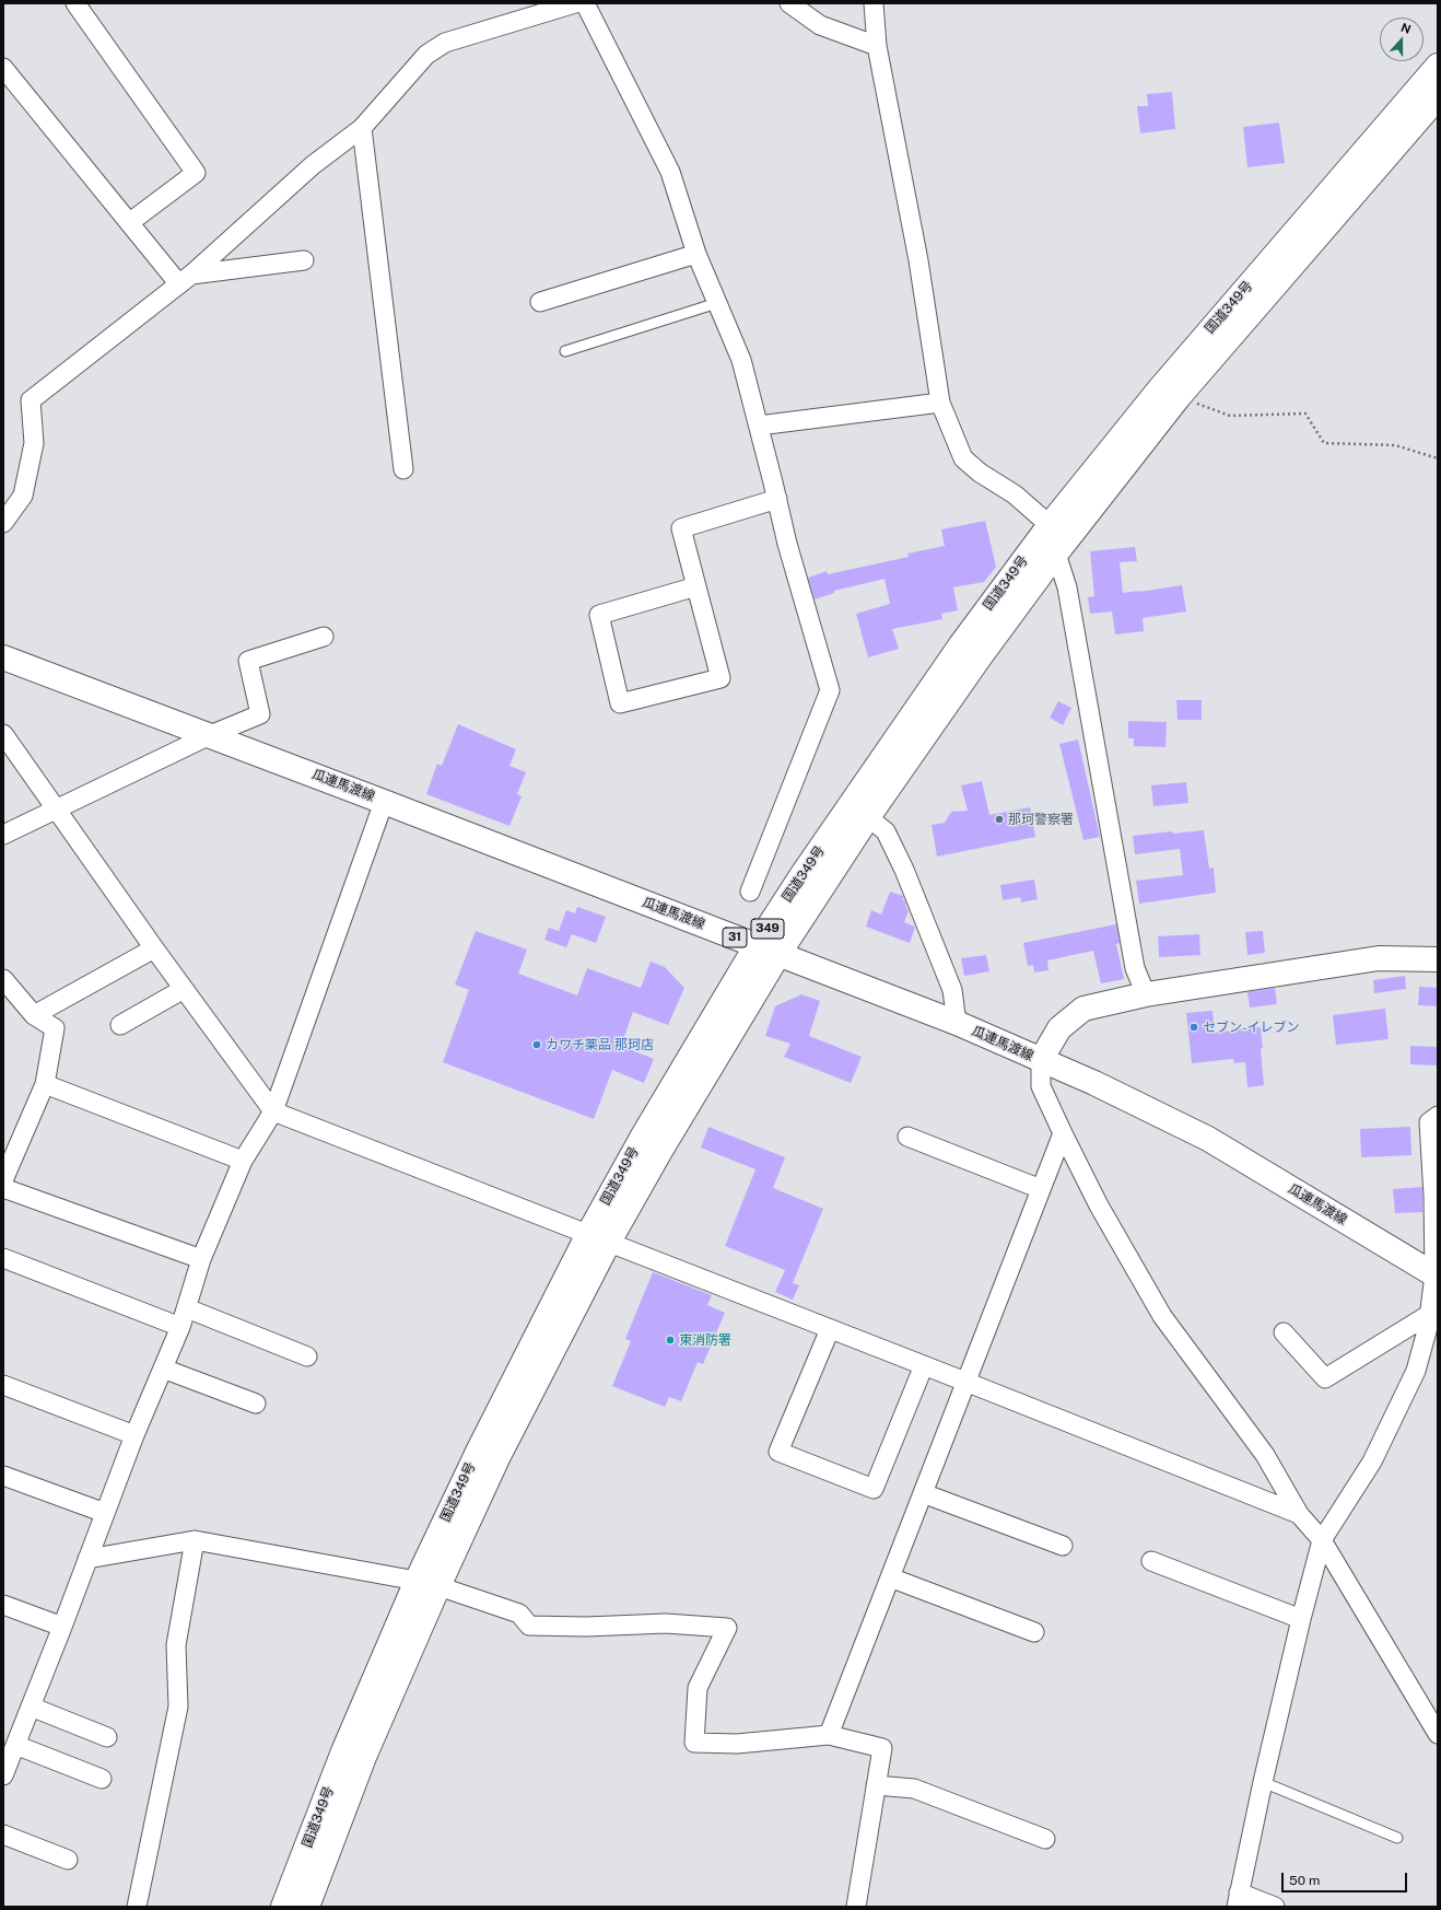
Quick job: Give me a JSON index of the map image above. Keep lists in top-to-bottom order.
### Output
{
  "streets": {
    "main road": [
      "国道349号",
      "瓜連馬渡線",
      "349",
      "31"
    ]
  },
  "crossings": [
    ["国道349号", "瓜連馬渡線"]
  ],
  "places": [
    "那珂警察署",
    "セブン-イレブン",
    "カワチ薬品 那珂店",
    "東消防署"
  ],
  "scale_bar": "50 m",
  "north": "top"
}
